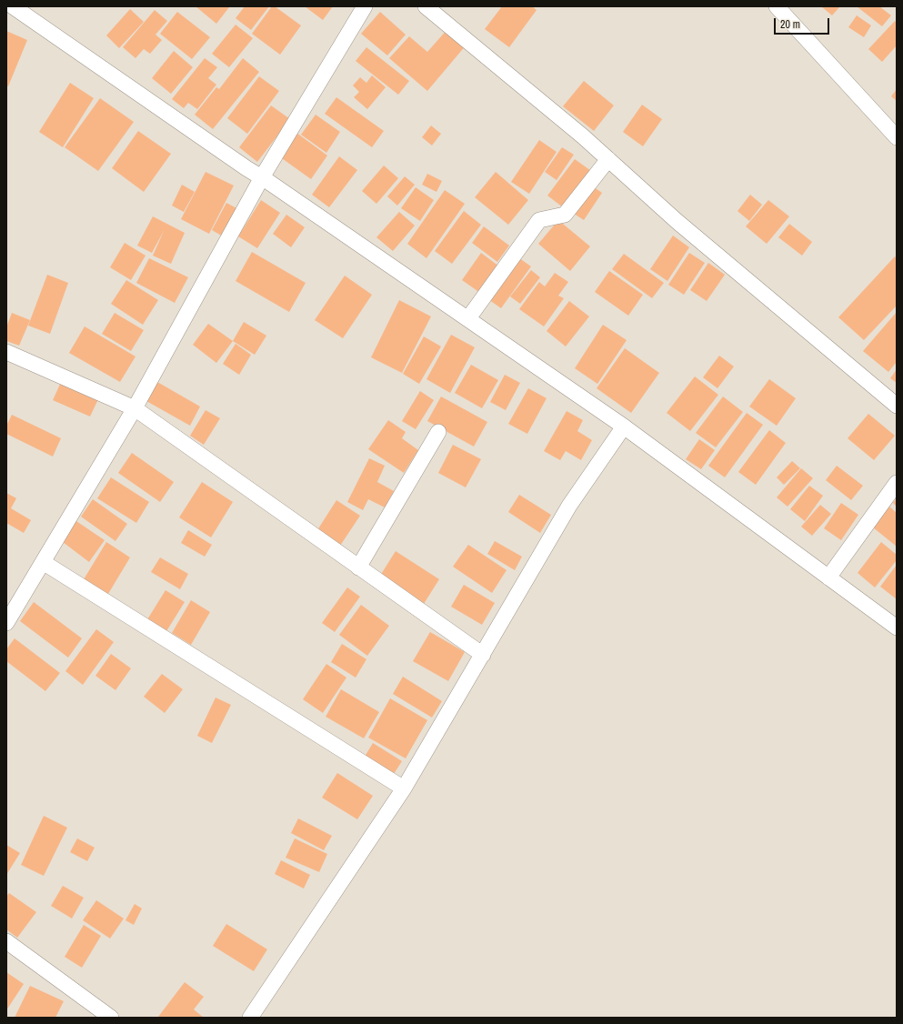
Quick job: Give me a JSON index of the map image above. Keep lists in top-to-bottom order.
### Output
{
  "scale_bar": "20 m"
}
